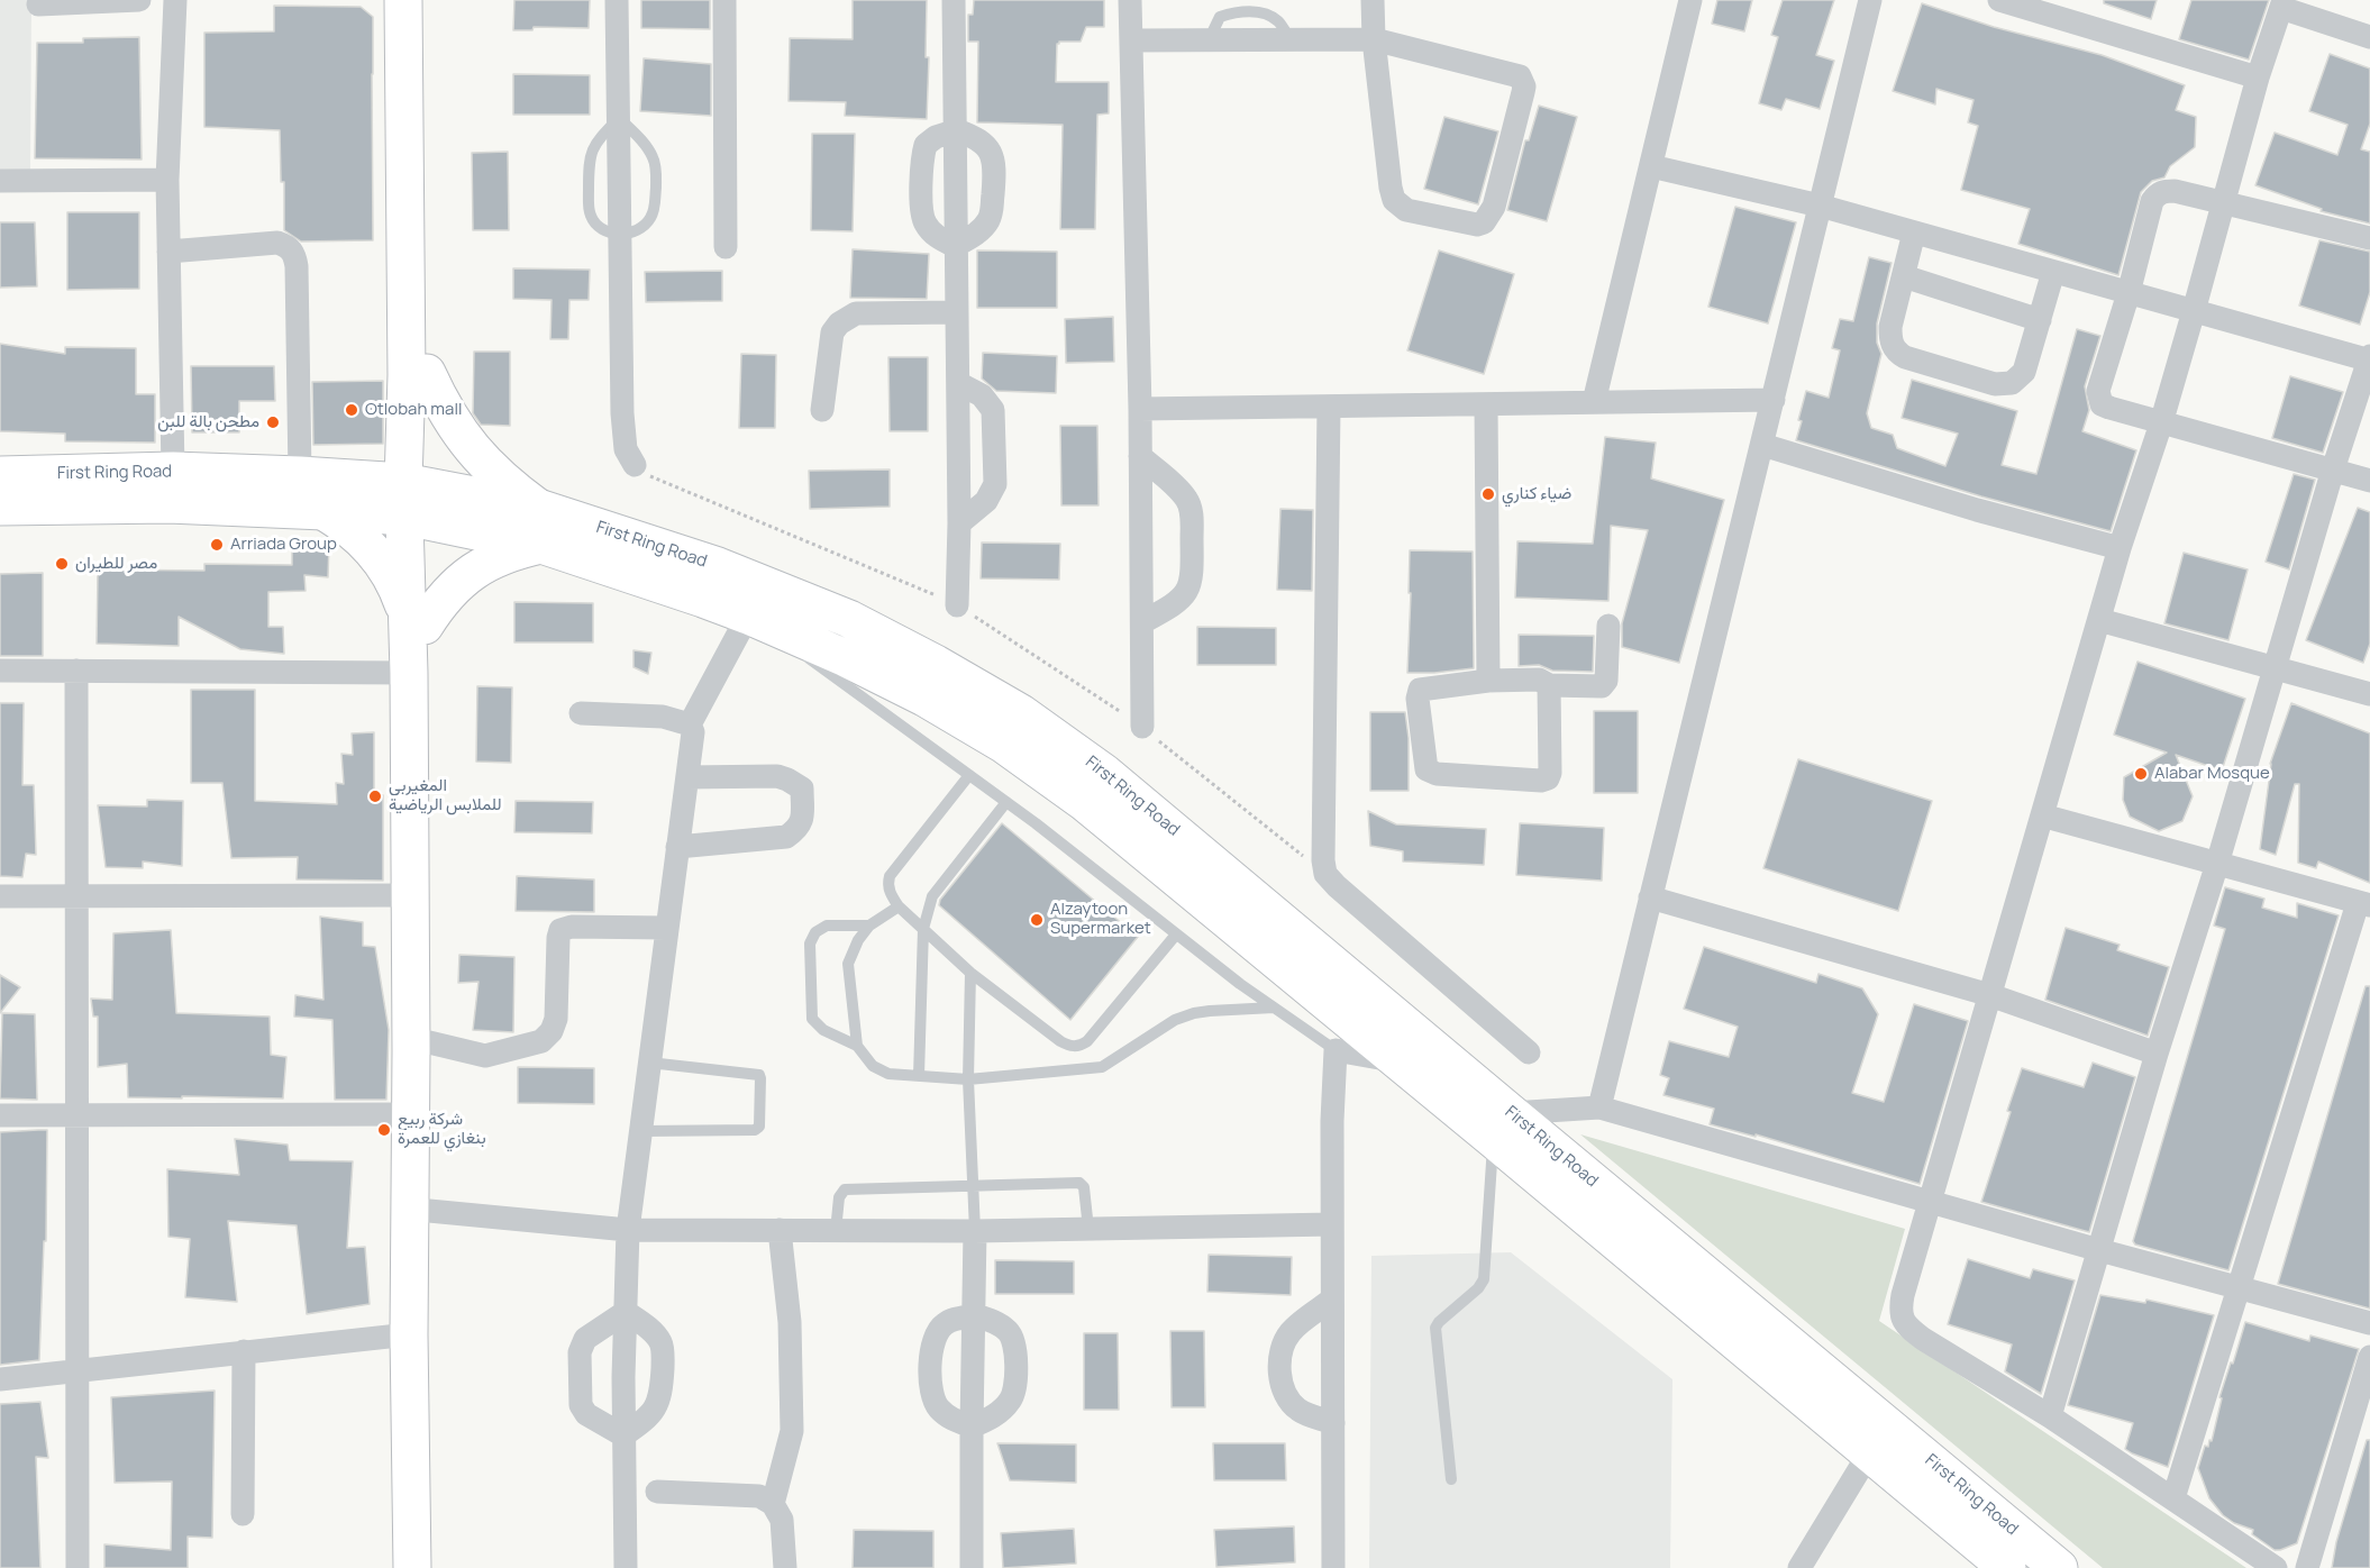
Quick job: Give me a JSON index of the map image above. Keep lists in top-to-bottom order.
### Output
{
  "streets": {
    "main road": ["First Ring Road"]
  },
  "places": [
    "Otlobah mall",
    "مطحن بالة للبن",
    "ضياء كناري",
    "Arriada Group",
    "مصر للطيران",
    "Alabar Mosque",
    "المغيربي للملابس الرياضية",
    "Alzaytoon Supermarket",
    "شركة ربيع بنغازي للعمرة"
  ]
}
